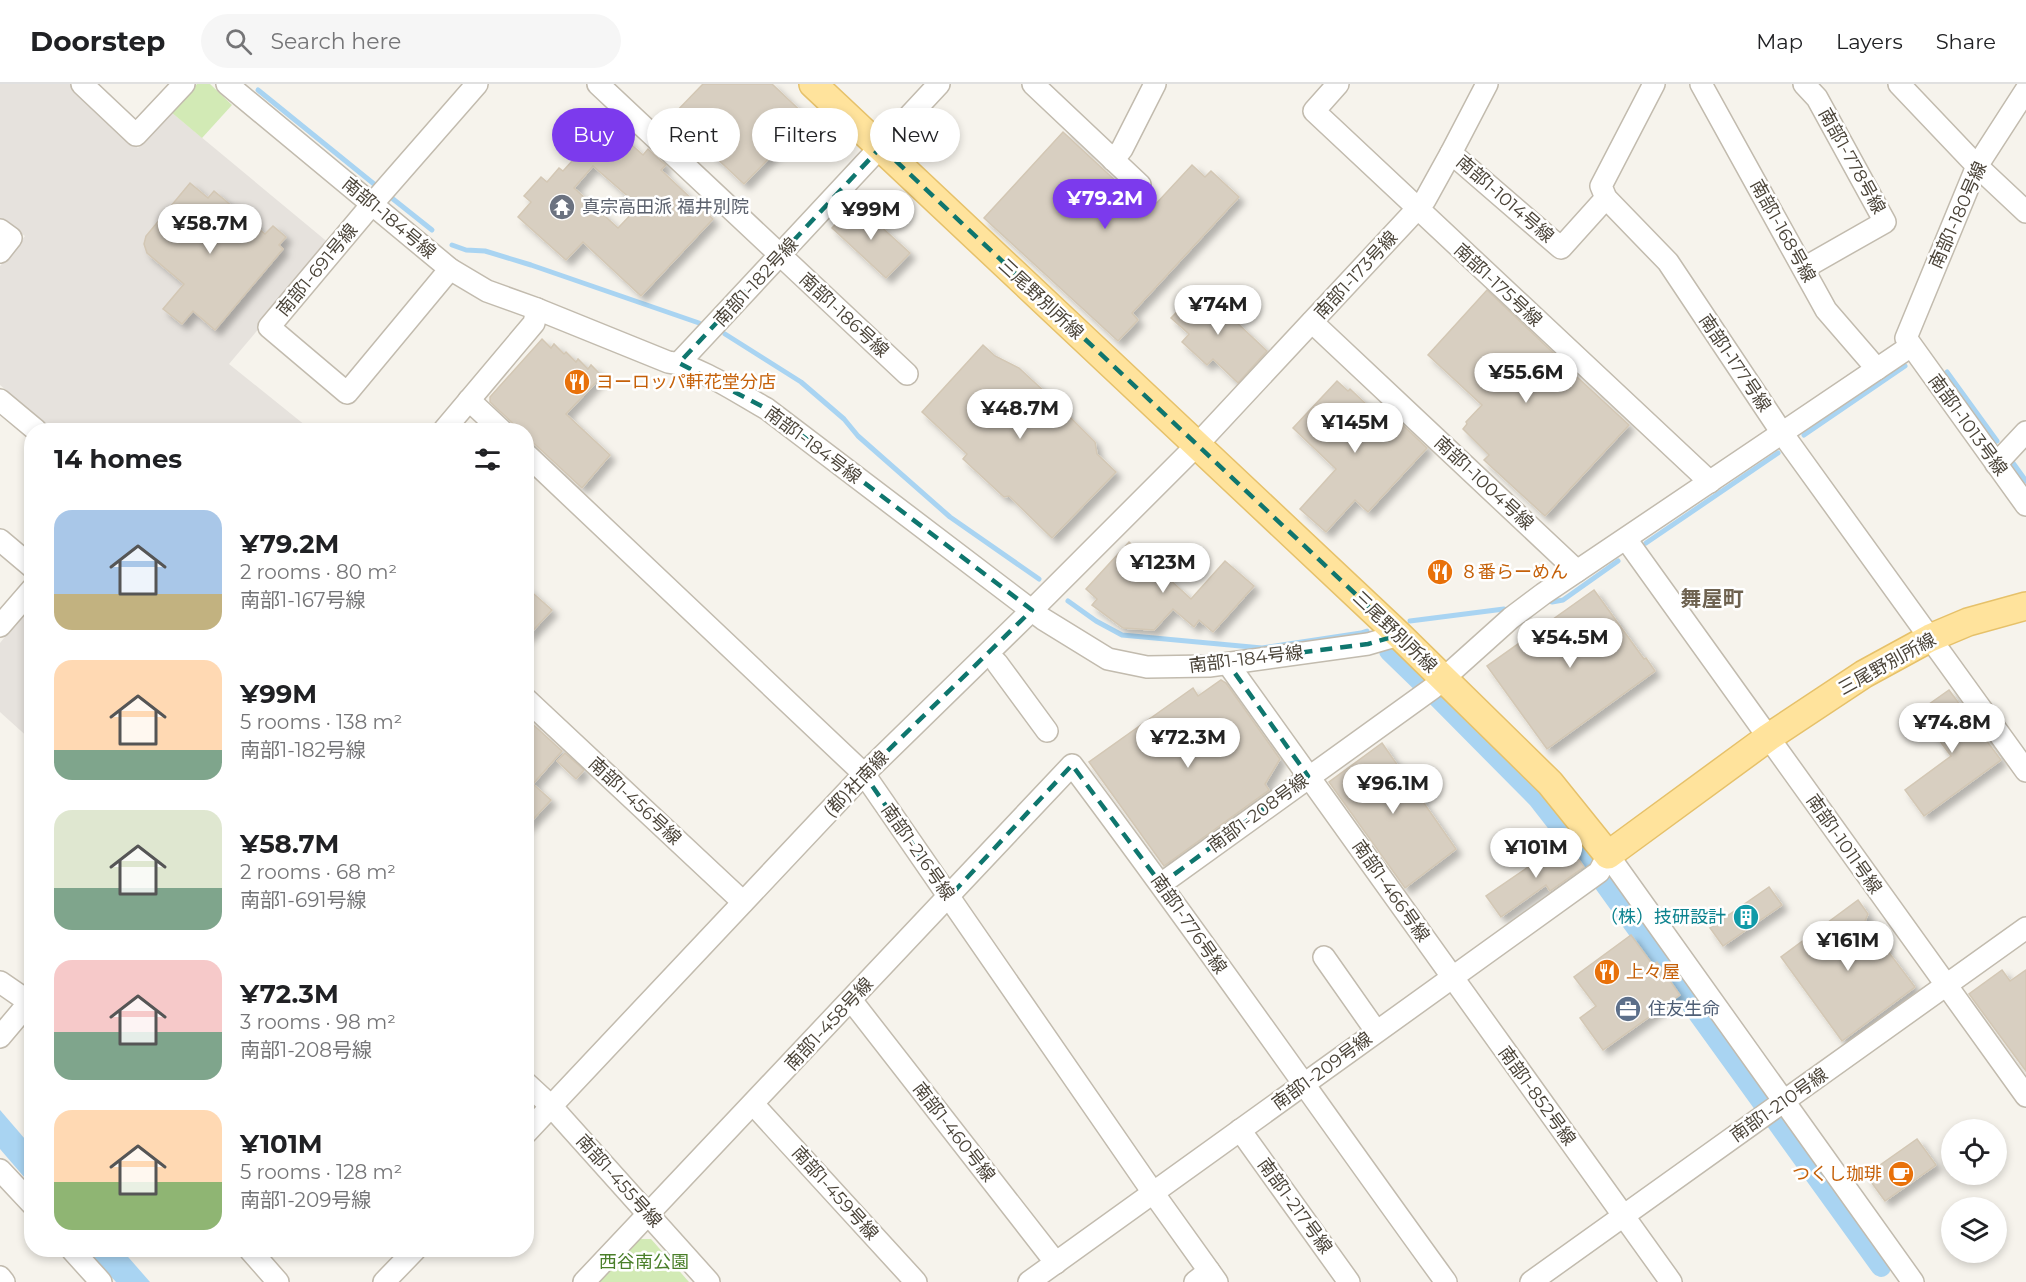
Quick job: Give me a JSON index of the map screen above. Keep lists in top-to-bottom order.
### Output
{
  "streets": {
    "main road": ["三尾野別所線"],
    "street": [
      "南部1-778号線",
      "南部1-1014号線",
      "南部1-180号線",
      "南部1-184号線",
      "南部1-168号線",
      "南部1-691号線",
      "南部1-173号線",
      "南部1-182号線",
      "南部1-175号線",
      "南部1-186号線",
      "南部1-177号線",
      "南部1-1013号線",
      "南部1-1004号線",
      "(都)社南線",
      "南部1-456号線",
      "南部1-208号線",
      "南部1-1011号線",
      "南部1-216号線",
      "南部1-466号線",
      "南部1-776号線",
      "南部1-458号線",
      "南部1-209号線",
      "南部1-852号線",
      "南部1-210号線",
      "南部1-460号線",
      "南部1-455号線",
      "南部1-459号線",
      "南部1-217号線"
    ]
  },
  "crossings": [
    ["南部1-778号線", "南部1-168号線"],
    ["南部1-1014号線", "南部1-173号線"],
    ["南部1-1014号線", "南部1-177号線"],
    ["南部1-180号線", "南部1-1013号線"],
    ["南部1-180号線", "南部1-208号線"],
    ["南部1-184号線", "南部1-691号線"],
    ["南部1-184号線", "南部1-182号線"],
    ["南部1-184号線", "三尾野別所線"],
    ["南部1-184号線", "(都)社南線"],
    ["南部1-184号線", "南部1-466号線"],
    ["南部1-168号線", "南部1-208号線"],
    ["南部1-173号線", "南部1-175号線"],
    ["南部1-173号線", "三尾野別所線"],
    ["南部1-173号線", "南部1-1004号線"],
    ["南部1-173号線", "(都)社南線"],
    ["南部1-182号線", "南部1-186号線"],
    ["南部1-175号線", "南部1-208号線"],
    ["三尾野別所線", "南部1-177号線"],
    ["三尾野別所線", "(都)社南線"],
    ["三尾野別所線", "南部1-208号線"],
    ["三尾野別所線", "南部1-1011号線"],
    ["三尾野別所線", "南部1-209号線"],
    ["南部1-177号線", "南部1-208号線"],
    ["南部1-1013号線", "南部1-208号線"],
    ["南部1-1004号線", "南部1-208号線"],
    ["(都)社南線", "南部1-456号線"],
    ["(都)社南線", "南部1-216号線"],
    ["(都)社南線", "南部1-455号線"],
    ["南部1-208号線", "南部1-1011号線"],
    ["南部1-208号線", "南部1-466号線"],
    ["南部1-208号線", "南部1-776号線"],
    ["南部1-1011号線", "南部1-210号線"],
    ["南部1-216号線", "南部1-458号線"],
    ["南部1-216号線", "南部1-209号線"],
    ["南部1-466号線", "南部1-209号線"],
    ["南部1-466号線", "南部1-852号線"],
    ["南部1-776号線", "南部1-458号線"],
    ["南部1-776号線", "南部1-209号線"],
    ["南部1-458号線", "南部1-460号線"],
    ["南部1-458号線", "南部1-455号線"],
    ["南部1-458号線", "南部1-459号線"],
    ["南部1-209号線", "南部1-852号線"],
    ["南部1-209号線", "南部1-460号線"],
    ["南部1-209号線", "南部1-217号線"],
    ["南部1-852号線", "南部1-210号線"]
  ],
  "districts": ["舞屋町"],
  "parks": ["西谷南公園"],
  "places": {
    "temple": ["真宗高田派 福井別院"],
    "restaurant": ["ヨーロッパ軒花堂分店", "８番らーめん", "上々屋"],
    "building": ["（株）技研設計"],
    "office": ["住友生命"],
    "cafe": ["つくし珈琲"]
  },
  "page": {
    "header": "Doorstep",
    "search": "Search here",
    "nav": ["Map", "Layers", "Share"],
    "chip": [
      "Buy",
      "Rent",
      "Filters",
      "New"
    ],
    "price": [
      "¥79.2M",
      "¥99M",
      "¥58.7M",
      "¥74M",
      "¥55.6M",
      "¥48.7M",
      "¥145M",
      "¥123M",
      "¥54.5M",
      "¥74.8M",
      "¥72.3M",
      "¥96.1M",
      "¥101M",
      "¥161M"
    ],
    "heading": "14 homes",
    "list": [
      {
        "name": "¥79.2M",
        "note": "2 rooms · 80 m² · 南部1-167号線"
      },
      {
        "name": "¥99M",
        "note": "5 rooms · 138 m² · 南部1-182号線"
      },
      {
        "name": "¥58.7M",
        "note": "2 rooms · 68 m² · 南部1-691号線"
      },
      {
        "name": "¥72.3M",
        "note": "3 rooms · 98 m² · 南部1-208号線"
      },
      {
        "name": "¥101M",
        "note": "5 rooms · 128 m² · 南部1-209号線"
      }
    ]
  }
}
